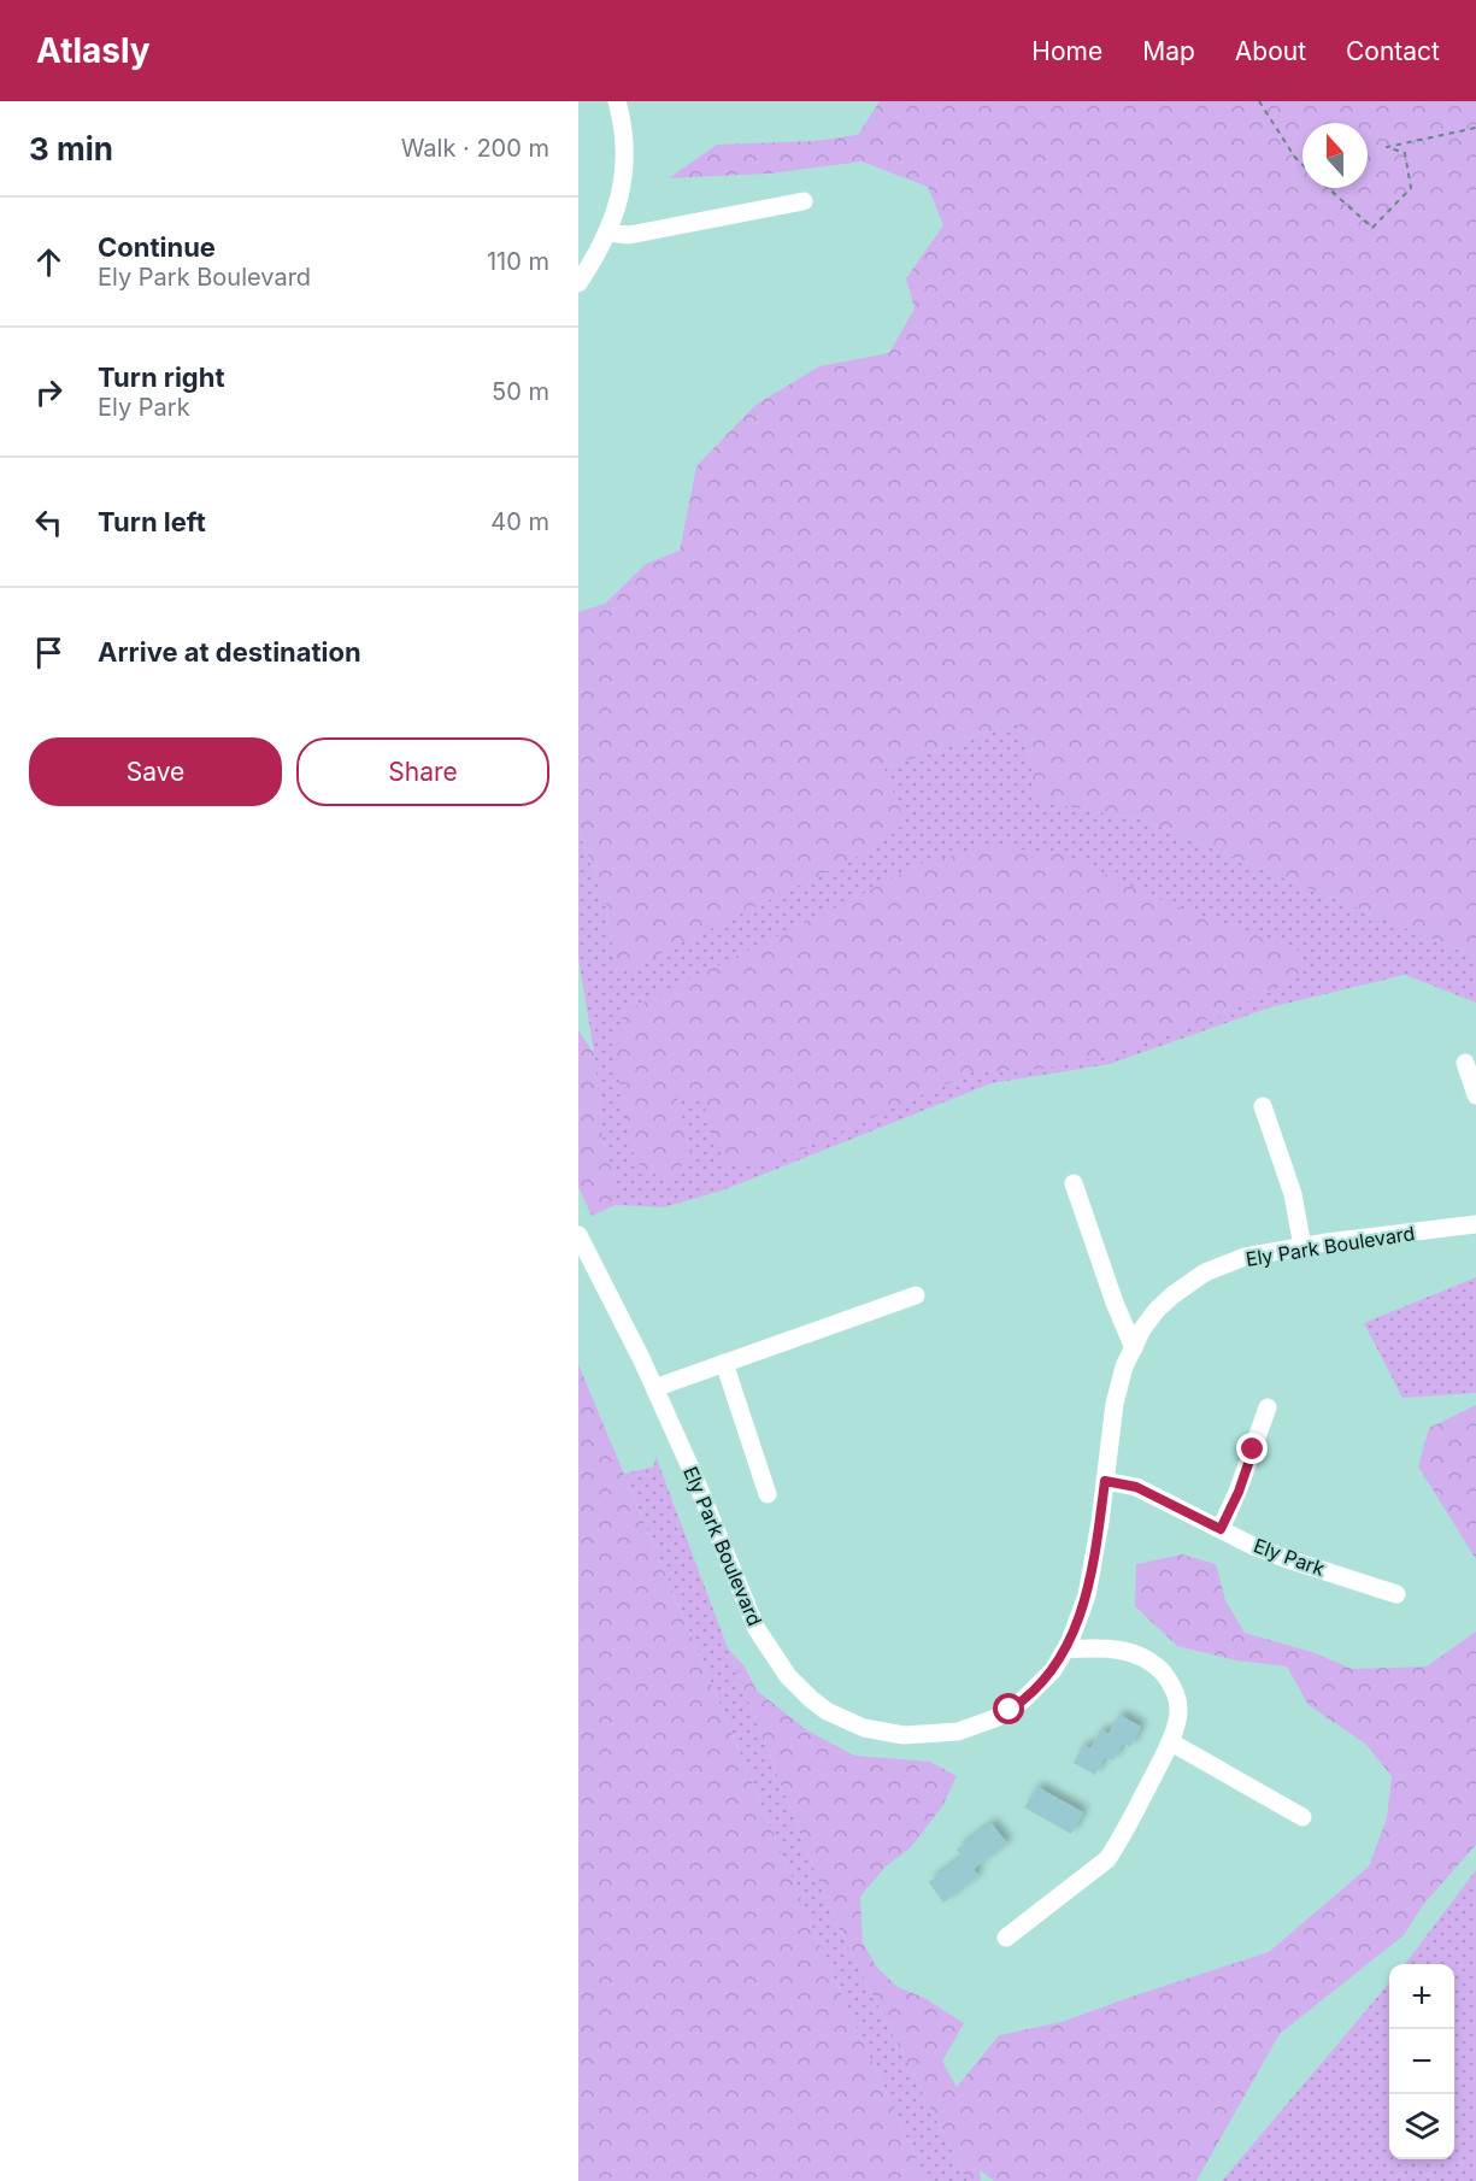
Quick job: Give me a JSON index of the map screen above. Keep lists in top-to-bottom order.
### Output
{
  "streets": {
    "street": ["Ely Park Boulevard", "Ely Park"]
  },
  "crossings": [
    ["Ely Park Boulevard", "Ely Park"]
  ],
  "north": "top",
  "page": {
    "header": "Atlasly",
    "nav": [
      "Home",
      "Map",
      "About",
      "Contact"
    ],
    "heading": ["3 min", "Walk · 200 m"],
    "list": [
      ["Continue", "Ely Park Boulevard", "110 m"],
      ["Turn right", "Ely Park", "50 m"],
      ["Turn left", "40 m"],
      "Arrive at destination"
    ],
    "buttons": ["Save", "Share"],
    "map_buttons": ["+", "−"]
  }
}
